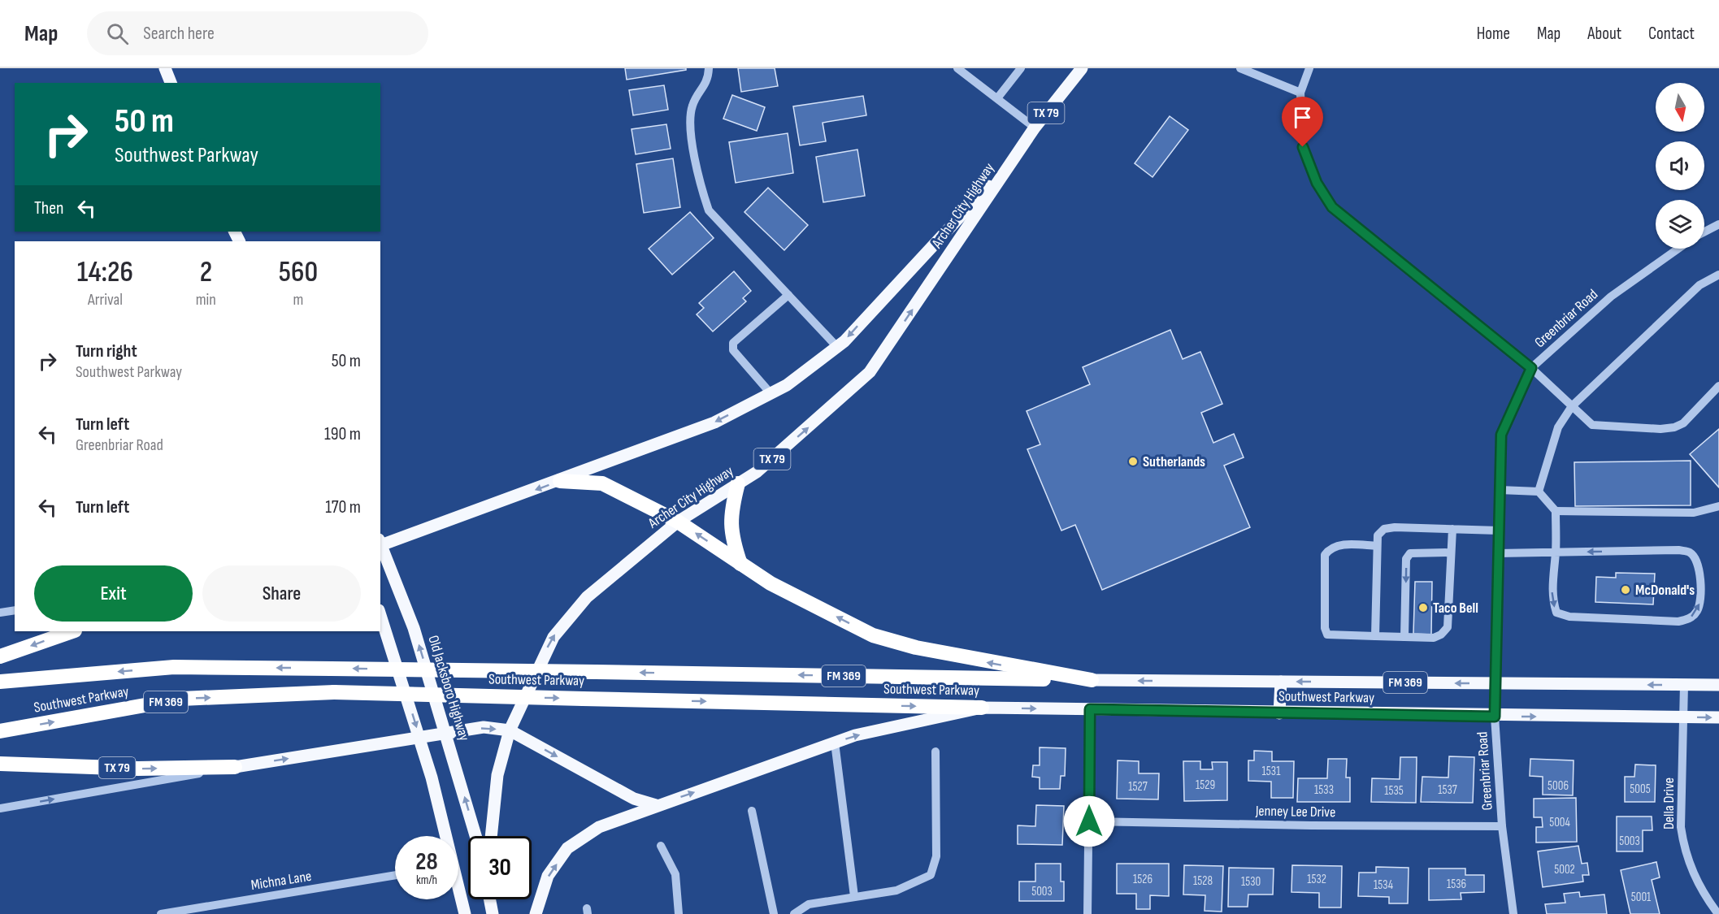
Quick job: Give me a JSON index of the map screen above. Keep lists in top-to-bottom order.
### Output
{
  "streets": {
    "highway": ["TX 79", "FM 369", "Southwest Parkway"],
    "main road": ["Archer City Highway", "Old Jacksboro Highway"],
    "street": [
      "Greenbriar Road",
      "Della Drive",
      "Jenney Lee Drive",
      "Michna Lane"
    ]
  },
  "crossings": [
    ["TX 79", "Archer City Highway"],
    ["TX 79", "Old Jacksboro Highway"],
    ["Greenbriar Road", "Southwest Parkway"],
    ["Greenbriar Road", "Jenney Lee Drive"],
    ["Southwest Parkway", "Della Drive"]
  ],
  "places": ["Sutherlands", "McDonald's", "Taco Bell"],
  "house_numbers": [
    "1531",
    "1529",
    "5006",
    "1527",
    "5005",
    "1533",
    "1537",
    "1535",
    "5004",
    "5003",
    "5002",
    "1526",
    "1532",
    "1528",
    "1530",
    "1536",
    "1534",
    "5003",
    "5001"
  ],
  "north": "bottom",
  "page": {
    "header": "Map",
    "search": "Search here",
    "nav": [
      "Home",
      "Map",
      "About",
      "Contact"
    ],
    "turn": ["50 m", "Southwest Parkway"],
    "then": "Then",
    "eta": [
      "14:26",
      "Arrival",
      "2",
      "min",
      "560",
      "m"
    ],
    "list": [
      {
        "name": "Turn right",
        "note": "Southwest Parkway",
        "value": "50 m"
      },
      {
        "name": "Turn left",
        "note": "Greenbriar Road",
        "value": "190 m"
      },
      {
        "name": "Turn left",
        "value": "170 m"
      }
    ],
    "buttons": ["Exit", "Share"],
    "speed": "28 km/h",
    "limit": "30"
  }
}
